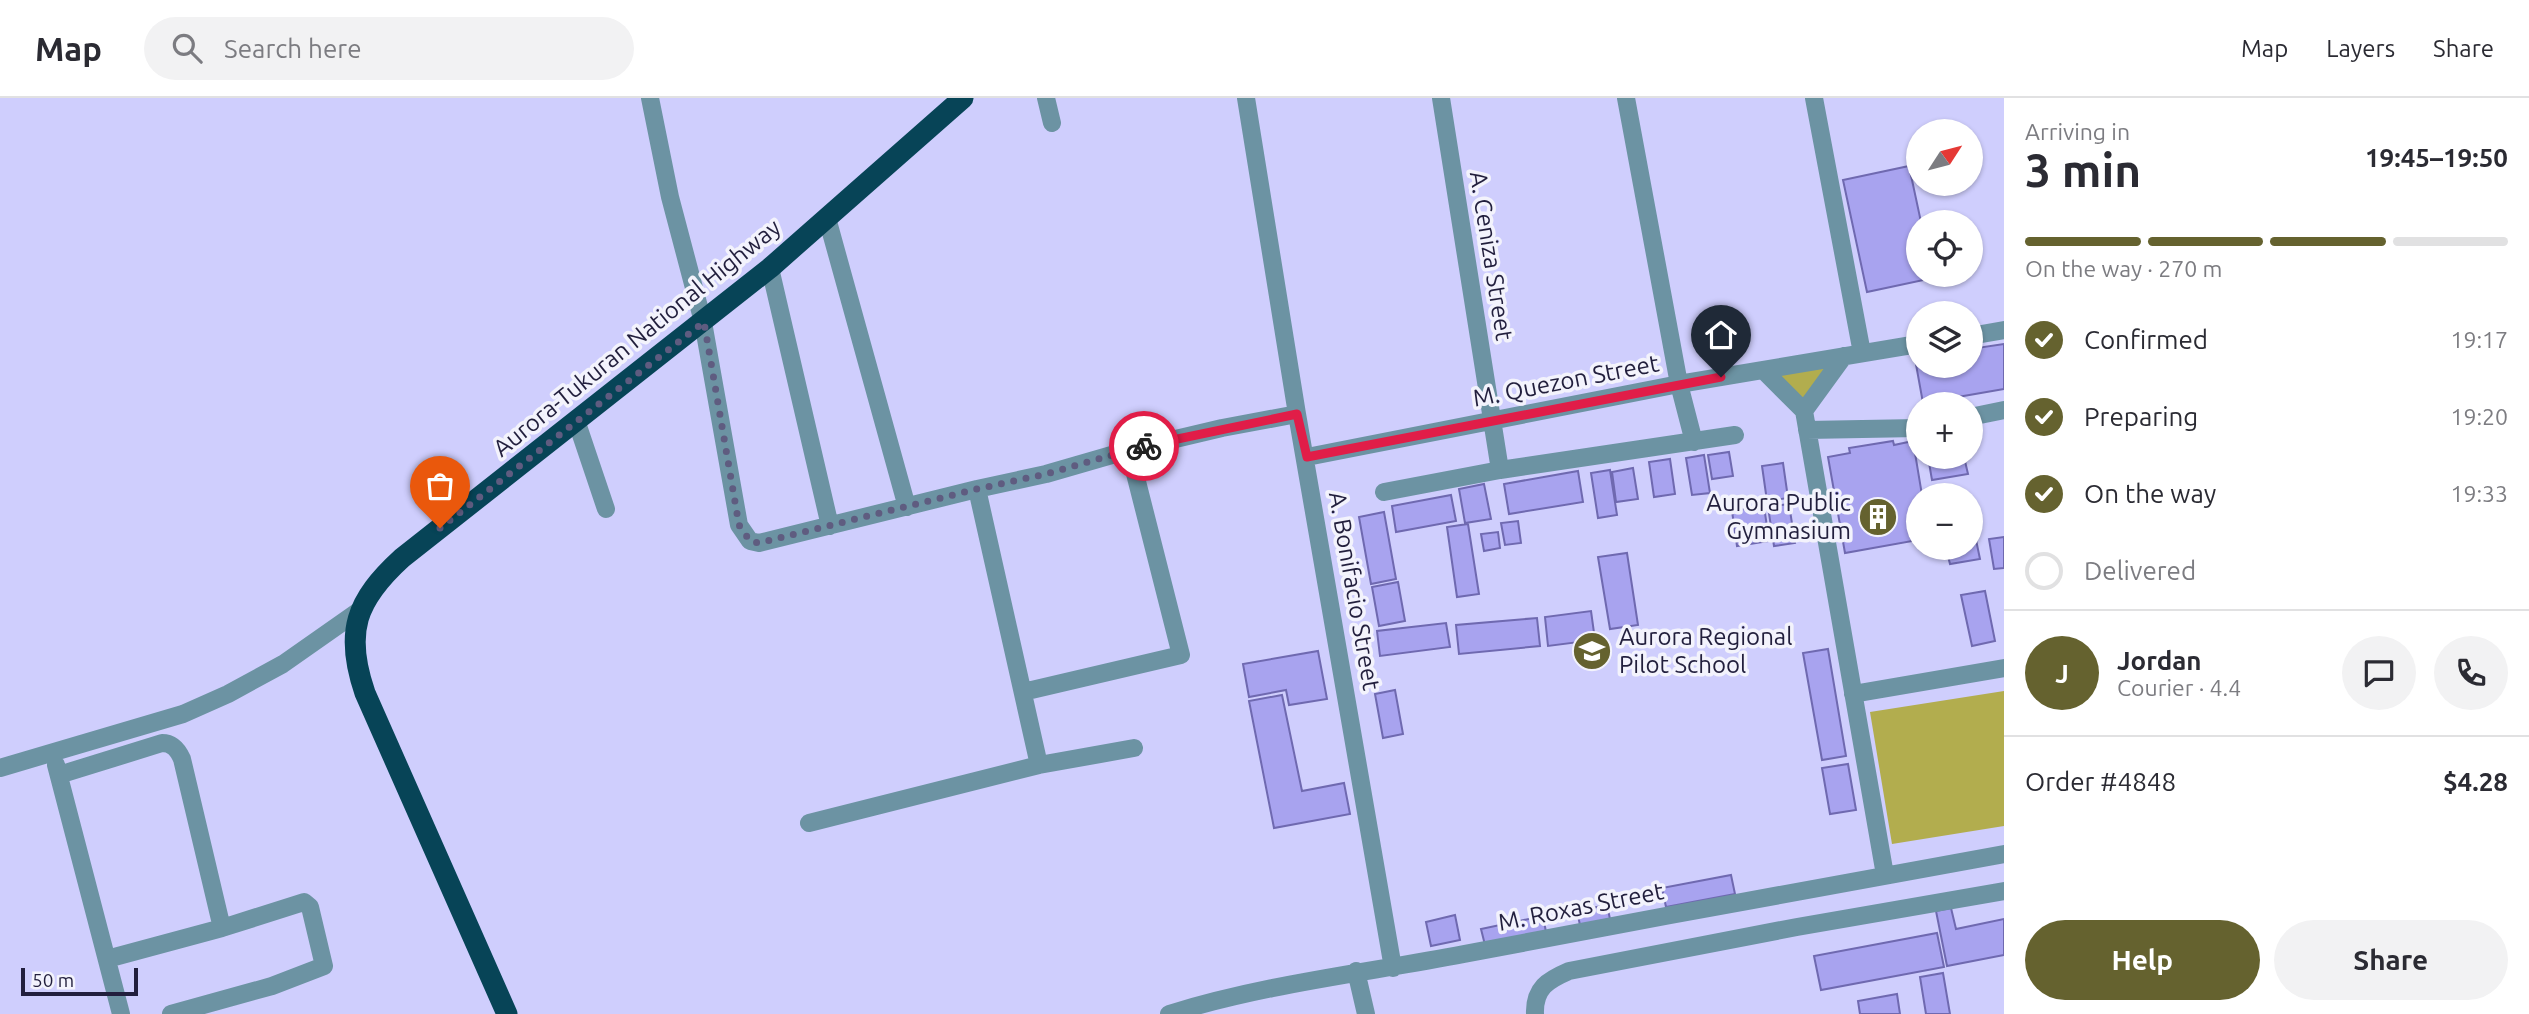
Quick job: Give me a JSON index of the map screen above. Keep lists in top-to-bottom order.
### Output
{
  "streets": {
    "highway": ["Aurora-Tukuran National Highway"],
    "street": [
      "A. Ceniza Street",
      "M. Quezon Street",
      "A. Bonifacio Street",
      "M. Roxas Street"
    ]
  },
  "crossings": [
    ["A. Ceniza Street", "M. Quezon Street"],
    ["M. Quezon Street", "A. Bonifacio Street"],
    ["A. Bonifacio Street", "M. Roxas Street"]
  ],
  "places": {
    "building": ["Aurora Public Gymnasium"],
    "school or university": ["Aurora Regional Pilot School"]
  },
  "scale_bar": "50 m",
  "north": "top right",
  "page": {
    "header": "Map",
    "search": "Search here",
    "nav": ["Map", "Layers", "Share"],
    "heading": ["3 min", "Arriving in", "19:45–19:50"],
    "panel": [
      "Jordan",
      "Courier · 4.4",
      "Order #4848",
      "$4.28"
    ],
    "map_buttons": ["+", "−"],
    "bar": "On the way · 270 m",
    "list": [
      ["Confirmed", "19:17"],
      ["Preparing", "19:20"],
      ["On the way", "19:33"],
      "Delivered"
    ],
    "round": "J",
    "buttons": ["Help", "Share"],
    "scale": "50 m"
  }
}
